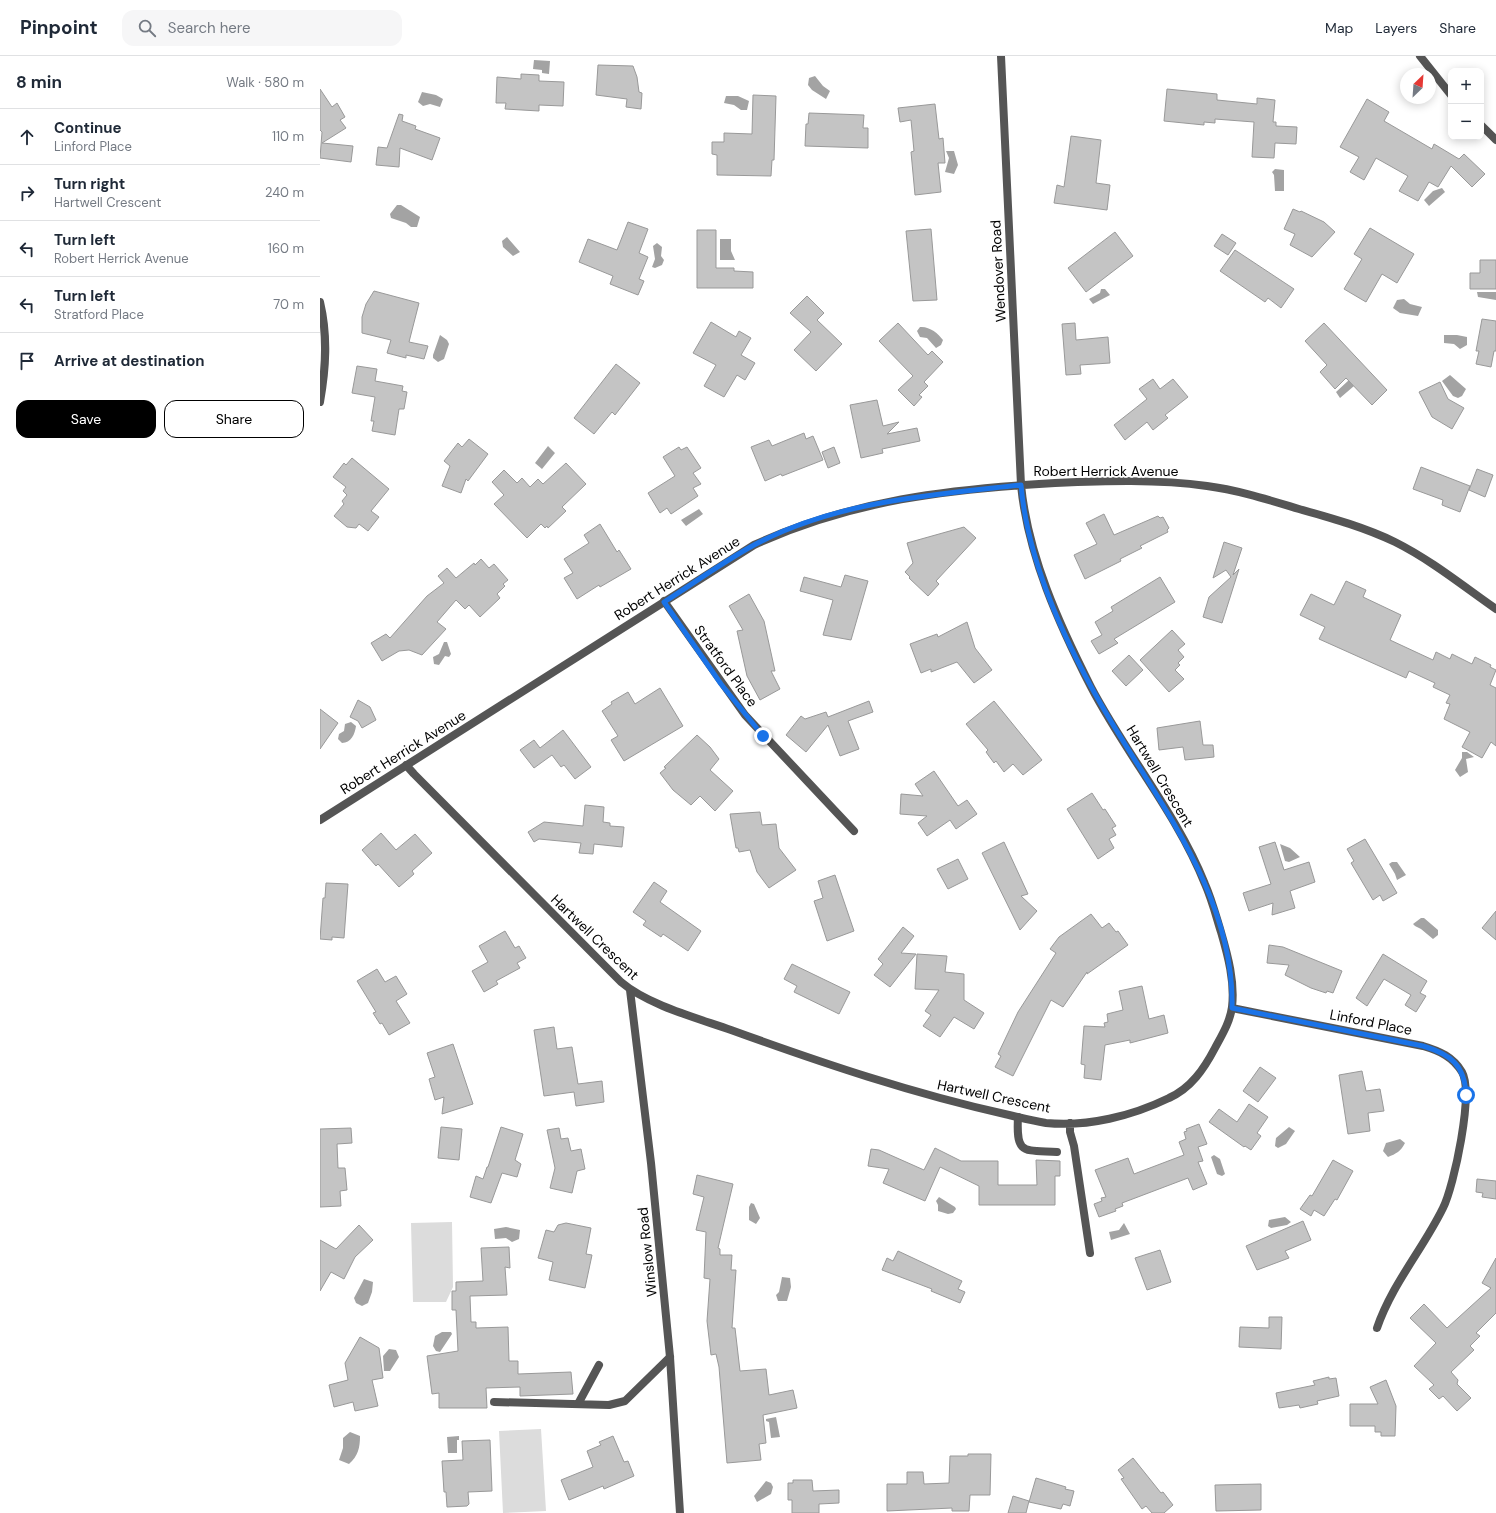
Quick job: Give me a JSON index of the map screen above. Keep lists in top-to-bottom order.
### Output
{
  "streets": {
    "street": [
      "Wendover Road",
      "Robert Herrick Avenue",
      "Stratford Place",
      "Hartwell Crescent",
      "Linford Place",
      "Winslow Road"
    ]
  },
  "crossings": [
    ["Wendover Road", "Robert Herrick Avenue"],
    ["Wendover Road", "Hartwell Crescent"],
    ["Robert Herrick Avenue", "Stratford Place"],
    ["Robert Herrick Avenue", "Hartwell Crescent"],
    ["Hartwell Crescent", "Linford Place"],
    ["Hartwell Crescent", "Winslow Road"]
  ],
  "north": "top right",
  "page": {
    "header": "Pinpoint",
    "search": "Search here",
    "nav": ["Map", "Layers", "Share"],
    "heading": ["8 min", "Walk · 580 m"],
    "map_buttons": ["+", "−"],
    "list": [
      ["Continue", "Linford Place", "110 m"],
      ["Turn right", "Hartwell Crescent", "240 m"],
      ["Turn left", "Robert Herrick Avenue", "160 m"],
      ["Turn left", "Stratford Place", "70 m"],
      "Arrive at destination"
    ],
    "buttons": ["Save", "Share"]
  }
}
